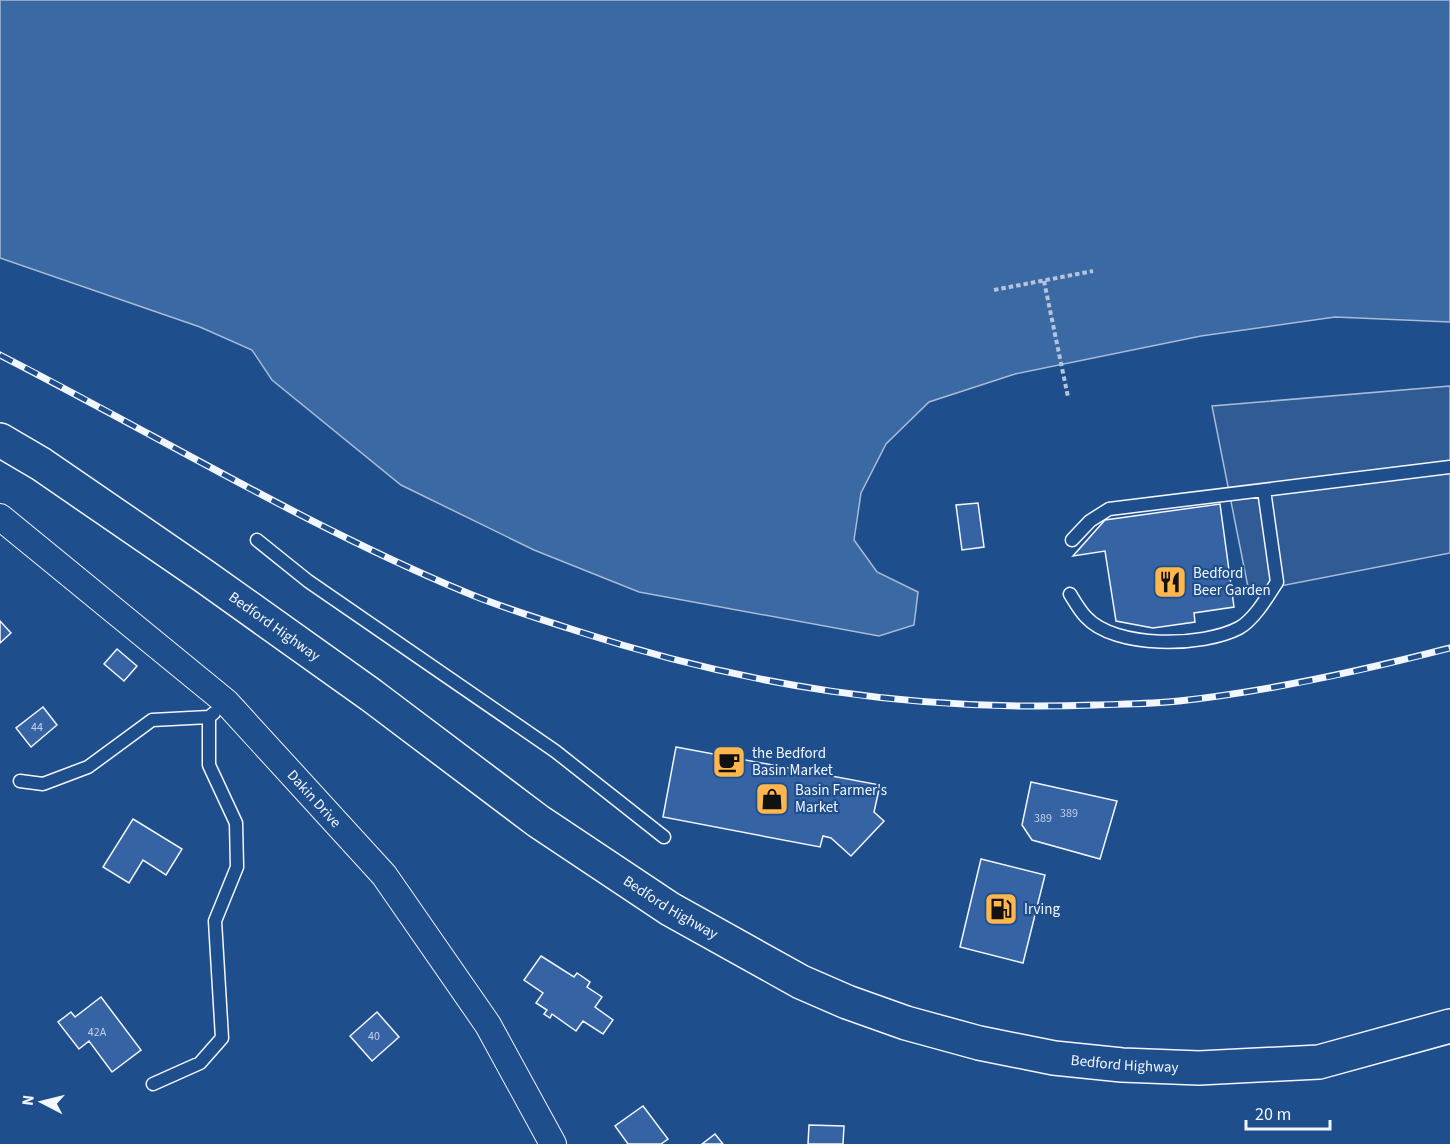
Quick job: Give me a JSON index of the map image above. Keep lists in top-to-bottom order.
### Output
{
  "streets": {
    "main road": ["Bedford Highway"],
    "street": ["Dakin Drive"]
  },
  "places": {
    "restaurant": ["Bedford Beer Garden"],
    "cafe": ["the Bedford Basin Market"],
    "shop": ["Basin Farmer's Market"],
    "fuel station": ["Irving"]
  },
  "house_numbers": [
    "44",
    "389",
    "389",
    "42A",
    "40"
  ],
  "scale_bar": "20 m",
  "north": "left"
}
